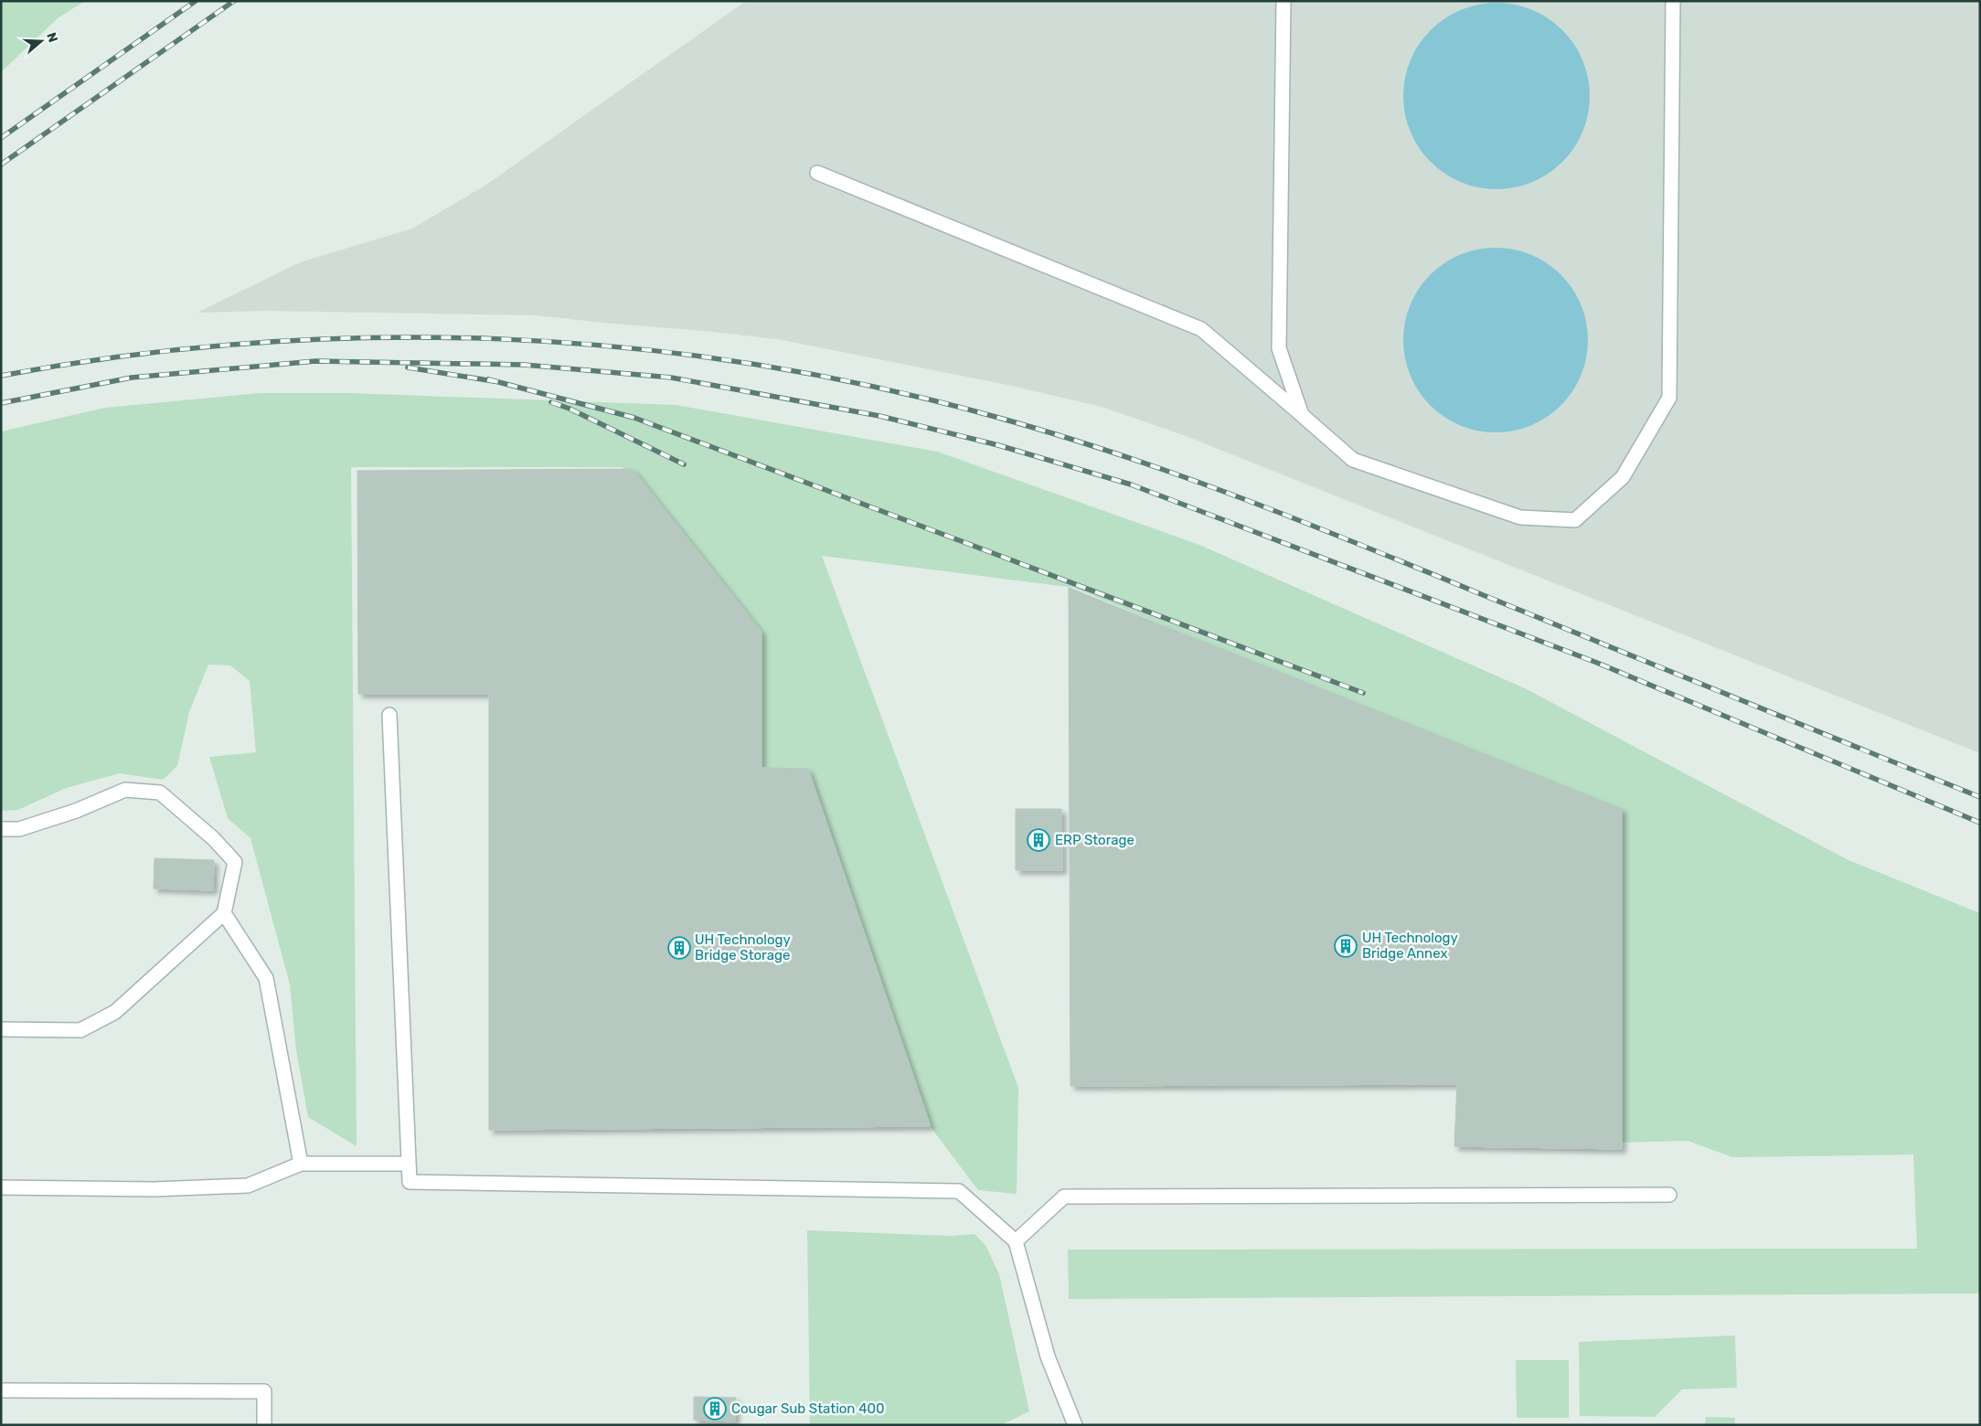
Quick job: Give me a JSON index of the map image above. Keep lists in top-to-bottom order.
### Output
{
  "places": {
    "building": [
      "ERP Storage",
      "UH Technology Bridge Annex",
      "UH Technology Bridge Storage",
      "Cougar Sub Station 400"
    ]
  },
  "north": "right"
}
